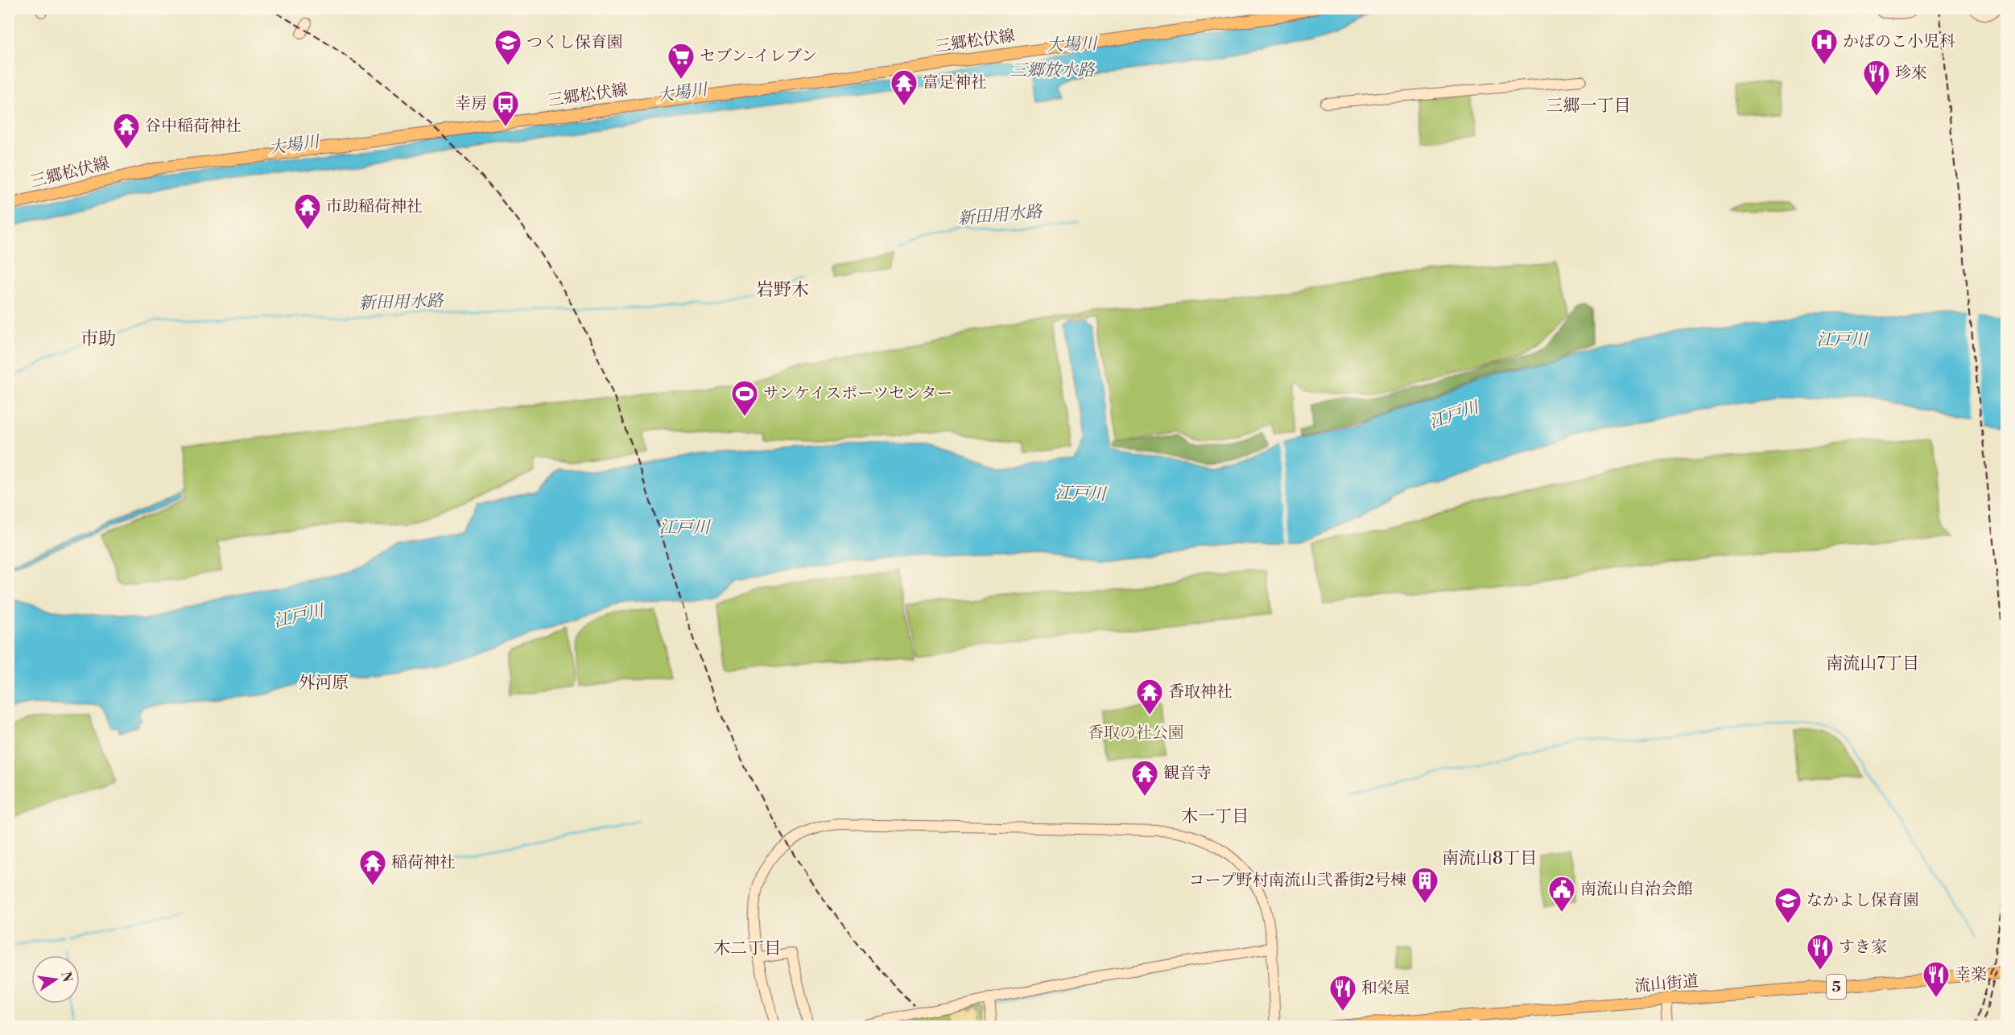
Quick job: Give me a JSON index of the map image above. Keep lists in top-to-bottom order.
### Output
{
  "streets": {
    "main road": ["三郷松伏線", "流山街道", "5"]
  },
  "districts": [
    "三郷一丁目",
    "岩野木",
    "市助",
    "南流山7丁目",
    "外河原",
    "木一丁目",
    "南流山8丁目",
    "木二丁目"
  ],
  "water": [
    "大場川",
    "三郷放水路",
    "新田用水路",
    "江戸川"
  ],
  "parks": ["香取の社公園"],
  "places": {
    "hospital": ["かばのこ小児科"],
    "school or university": ["つくし保育園", "なかよし保育園"],
    "supermarket": ["セブン-イレブン"],
    "restaurant": [
      "珍來",
      "すき家",
      "幸楽",
      "和栄屋"
    ],
    "temple": [
      "富足神社",
      "谷中稲荷神社",
      "市助稲荷神社",
      "香取神社",
      "観音寺",
      "稲荷神社"
    ],
    "bus stop": ["幸房"],
    "sports": ["サンケイスポーツセンター"],
    "building": ["コープ野村南流山弐番街2号棟"],
    "public building": ["南流山自治会館"]
  },
  "north": "right"
}
